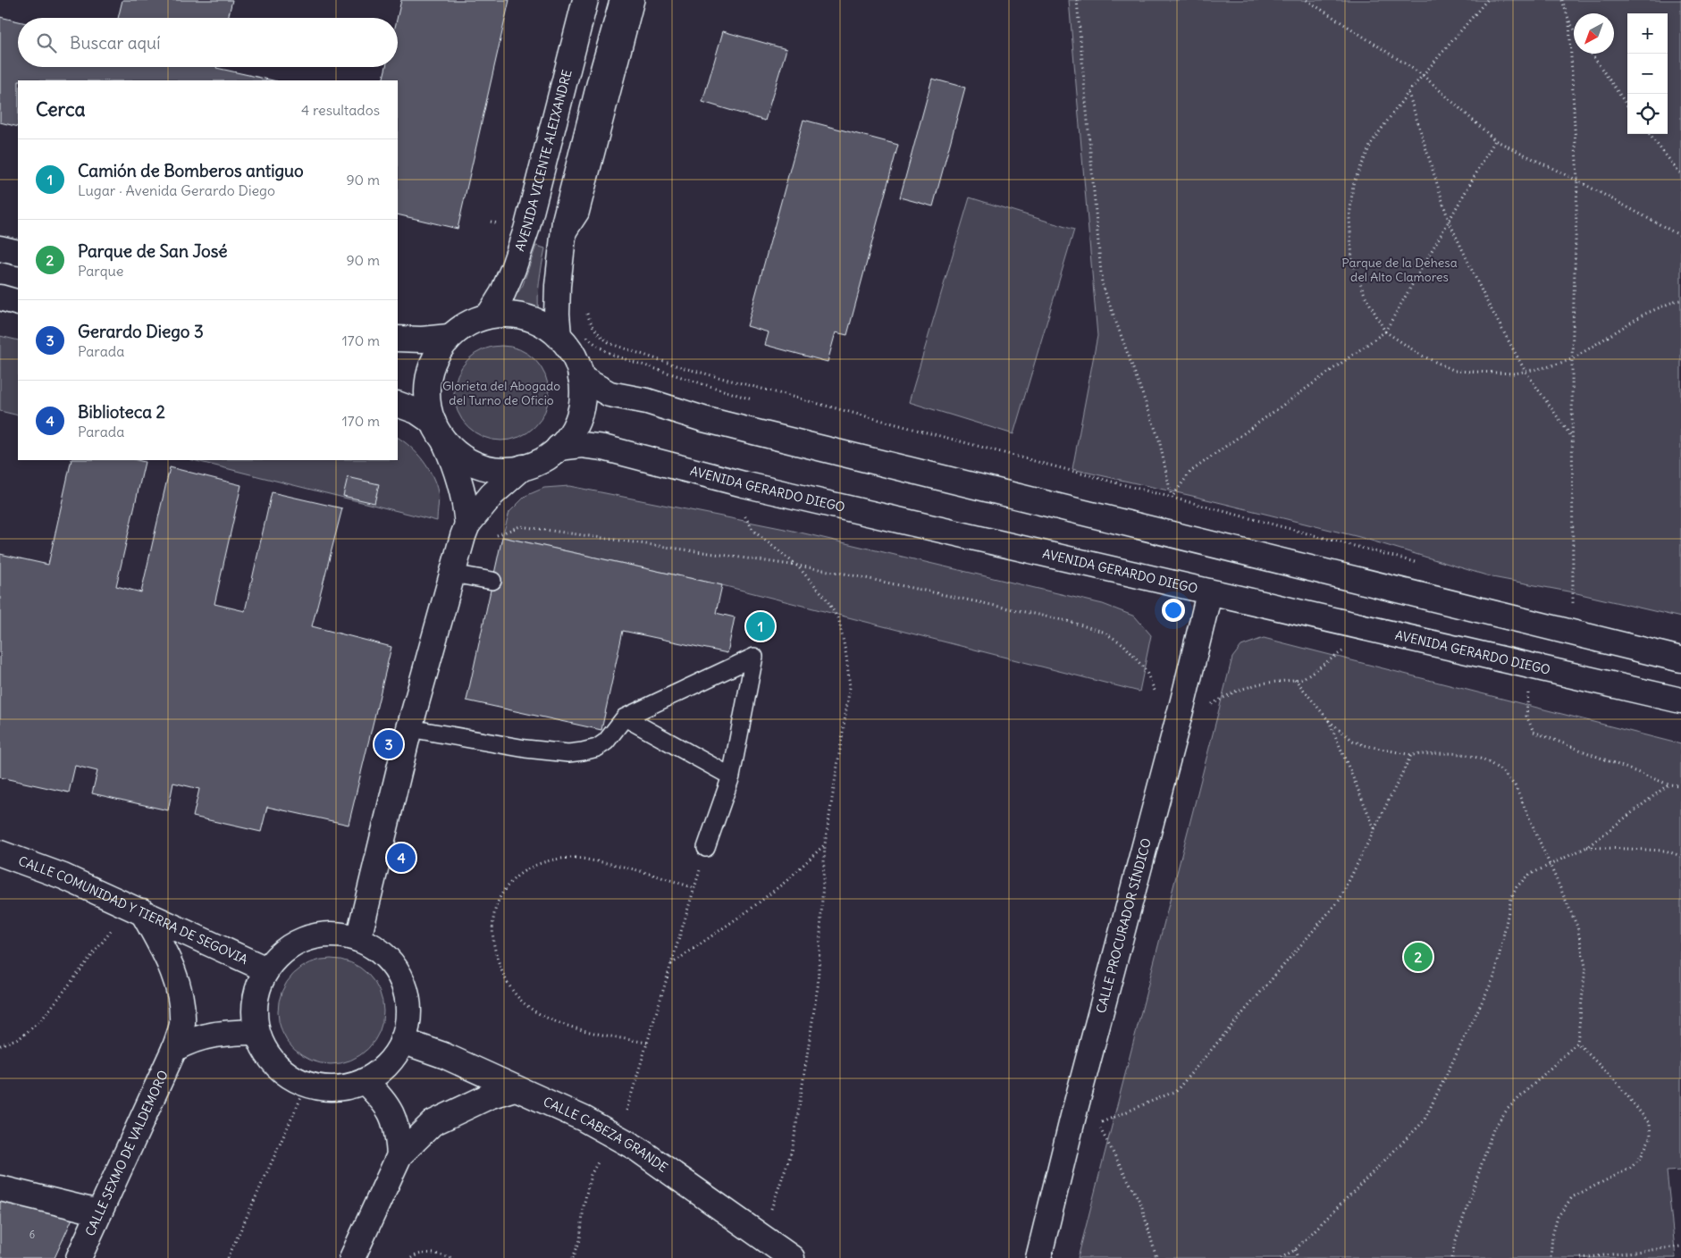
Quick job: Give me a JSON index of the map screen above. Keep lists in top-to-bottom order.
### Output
{
  "streets": {
    "street": [
      "AVENIDA VICENTE ALEIXANDRE",
      "AVENIDA GERARDO DIEGO",
      "CALLE COMUNIDAD Y TIERRA DE SEGOVIA",
      "CALLE PROCURADOR SÍNDICO",
      "CALLE CABEZA GRANDE",
      "CALLE SEXMO DE VALDEMORO"
    ]
  },
  "crossings": [
    ["AVENIDA VICENTE ALEIXANDRE", "AVENIDA GERARDO DIEGO"],
    ["AVENIDA GERARDO DIEGO", "CALLE PROCURADOR SÍNDICO"],
    ["CALLE COMUNIDAD Y TIERRA DE SEGOVIA", "CALLE CABEZA GRANDE"],
    ["CALLE COMUNIDAD Y TIERRA DE SEGOVIA", "CALLE SEXMO DE VALDEMORO"]
  ],
  "parks": ["Parque de la Dehesa del Alto Clamores", "Glorieta del Abogado del Turno de Oficio"],
  "house_numbers": ["6"],
  "north": "bottom left",
  "page": {
    "map_buttons": ["+", "−"],
    "search": "Buscar aquí",
    "heading": ["Cerca", "4 resultados"],
    "list": [
      {
        "mark": "1",
        "name": "Camión de Bomberos antiguo",
        "note": "Lugar · Avenida Gerardo Diego",
        "value": "90 m"
      },
      {
        "mark": "2",
        "name": "Parque de San José",
        "note": "Parque",
        "value": "90 m"
      },
      {
        "mark": "3",
        "name": "Gerardo Diego 3",
        "note": "Parada",
        "value": "170 m"
      },
      {
        "mark": "4",
        "name": "Biblioteca 2",
        "note": "Parada",
        "value": "170 m"
      }
    ],
    "pins": [
      "1",
      "3",
      "4",
      "2"
    ]
  }
}
